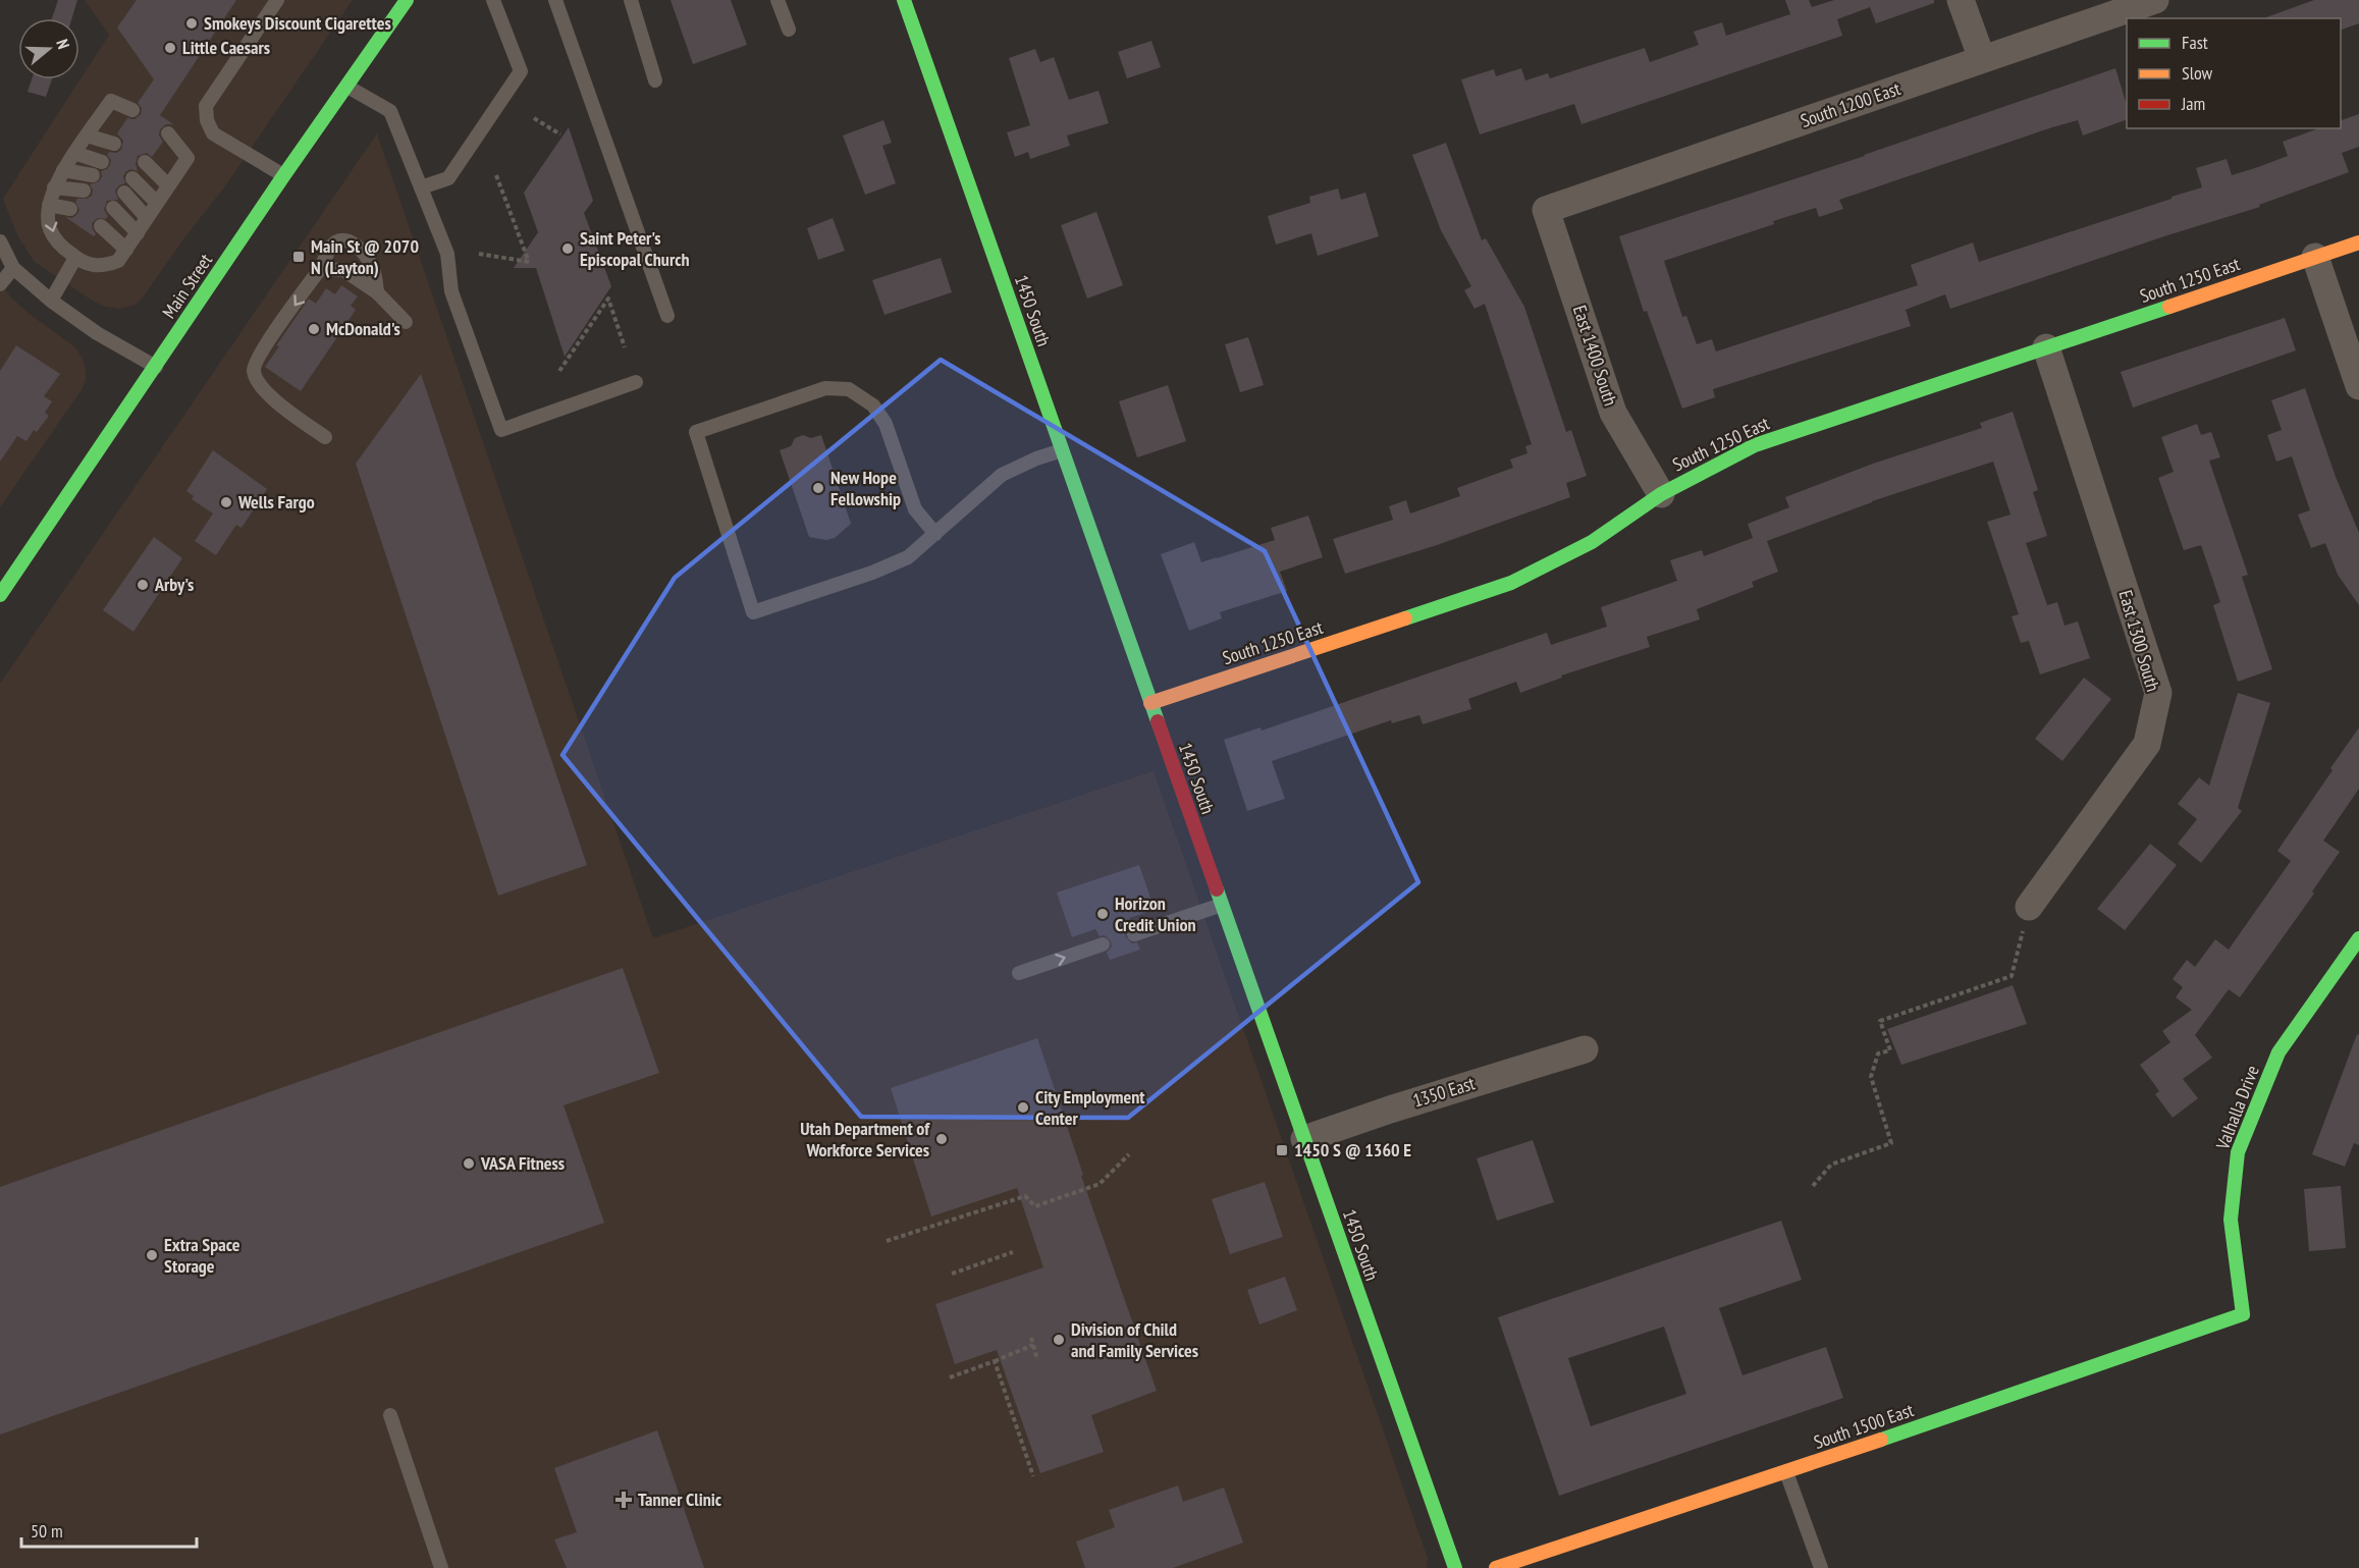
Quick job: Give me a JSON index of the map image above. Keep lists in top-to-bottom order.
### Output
{
  "streets": {
    "street": [
      "South 1200 East",
      "South 1250 East",
      "Main Street",
      "1450 South",
      "East 1400 South",
      "East 1300 South",
      "1350 East",
      "Valhalla Drive",
      "South 1500 East"
    ]
  },
  "crossings": [
    ["South 1200 East", "East 1400 South"],
    ["South 1250 East", "1450 South"],
    ["South 1250 East", "East 1400 South"],
    ["South 1250 East", "East 1300 South"],
    ["1450 South", "1350 East"],
    ["Valhalla Drive", "South 1500 East"]
  ],
  "places": {
    "other": [
      "Smokeys Discount Cigarettes",
      "Little Caesars",
      "Saint Peter's Episcopal Church",
      "McDonald's",
      "New Hope Fellowship",
      "Wells Fargo",
      "Arby's",
      "Horizon Credit Union",
      "City Employment Center",
      "Utah Department of Workforce Services",
      "VASA Fitness",
      "Extra Space Storage",
      "Division of Child and Family Services"
    ],
    "transit": ["Main St @ 2070 N (Layton)", "1450 S @ 1360 E"],
    "health": ["Tanner Clinic"]
  },
  "legend": ["Fast", "Slow", "Jam"],
  "scale_bar": "50 m",
  "north": "right"
}
